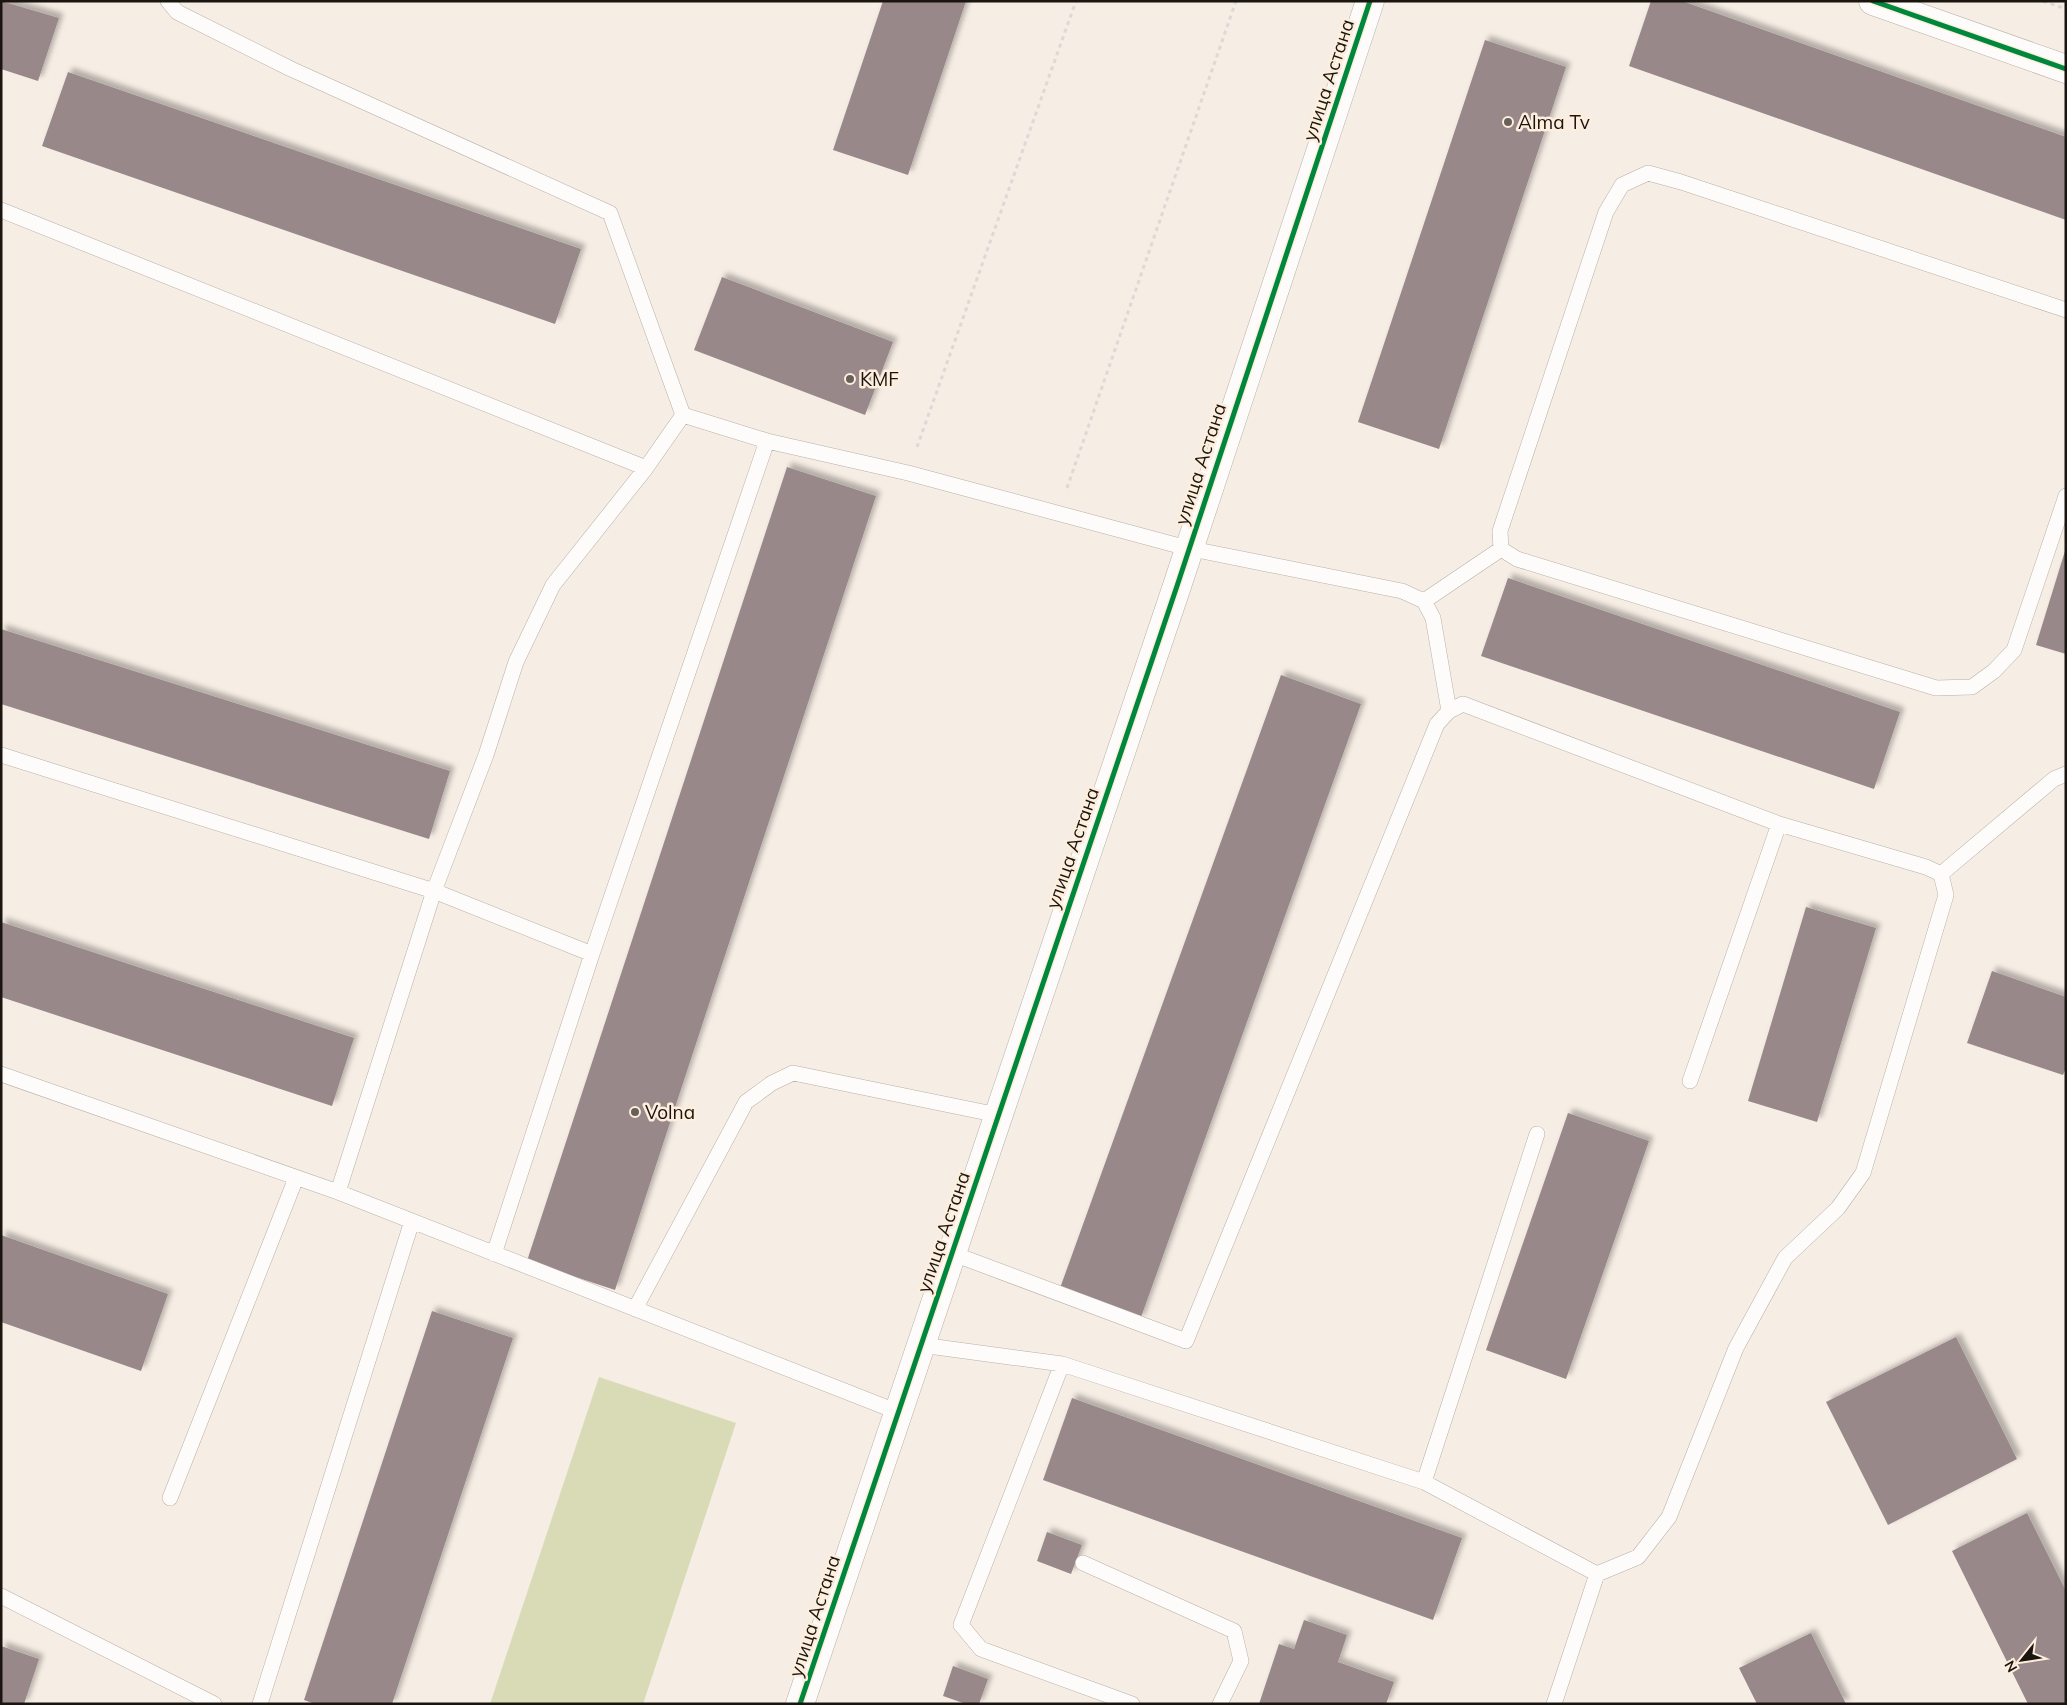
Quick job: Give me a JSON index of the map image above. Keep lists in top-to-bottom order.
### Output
{
  "streets": {
    "street": ["улица Астана"]
  },
  "places": ["Alma Tv", "KMF", "Volna"],
  "north": "bottom left"
}
